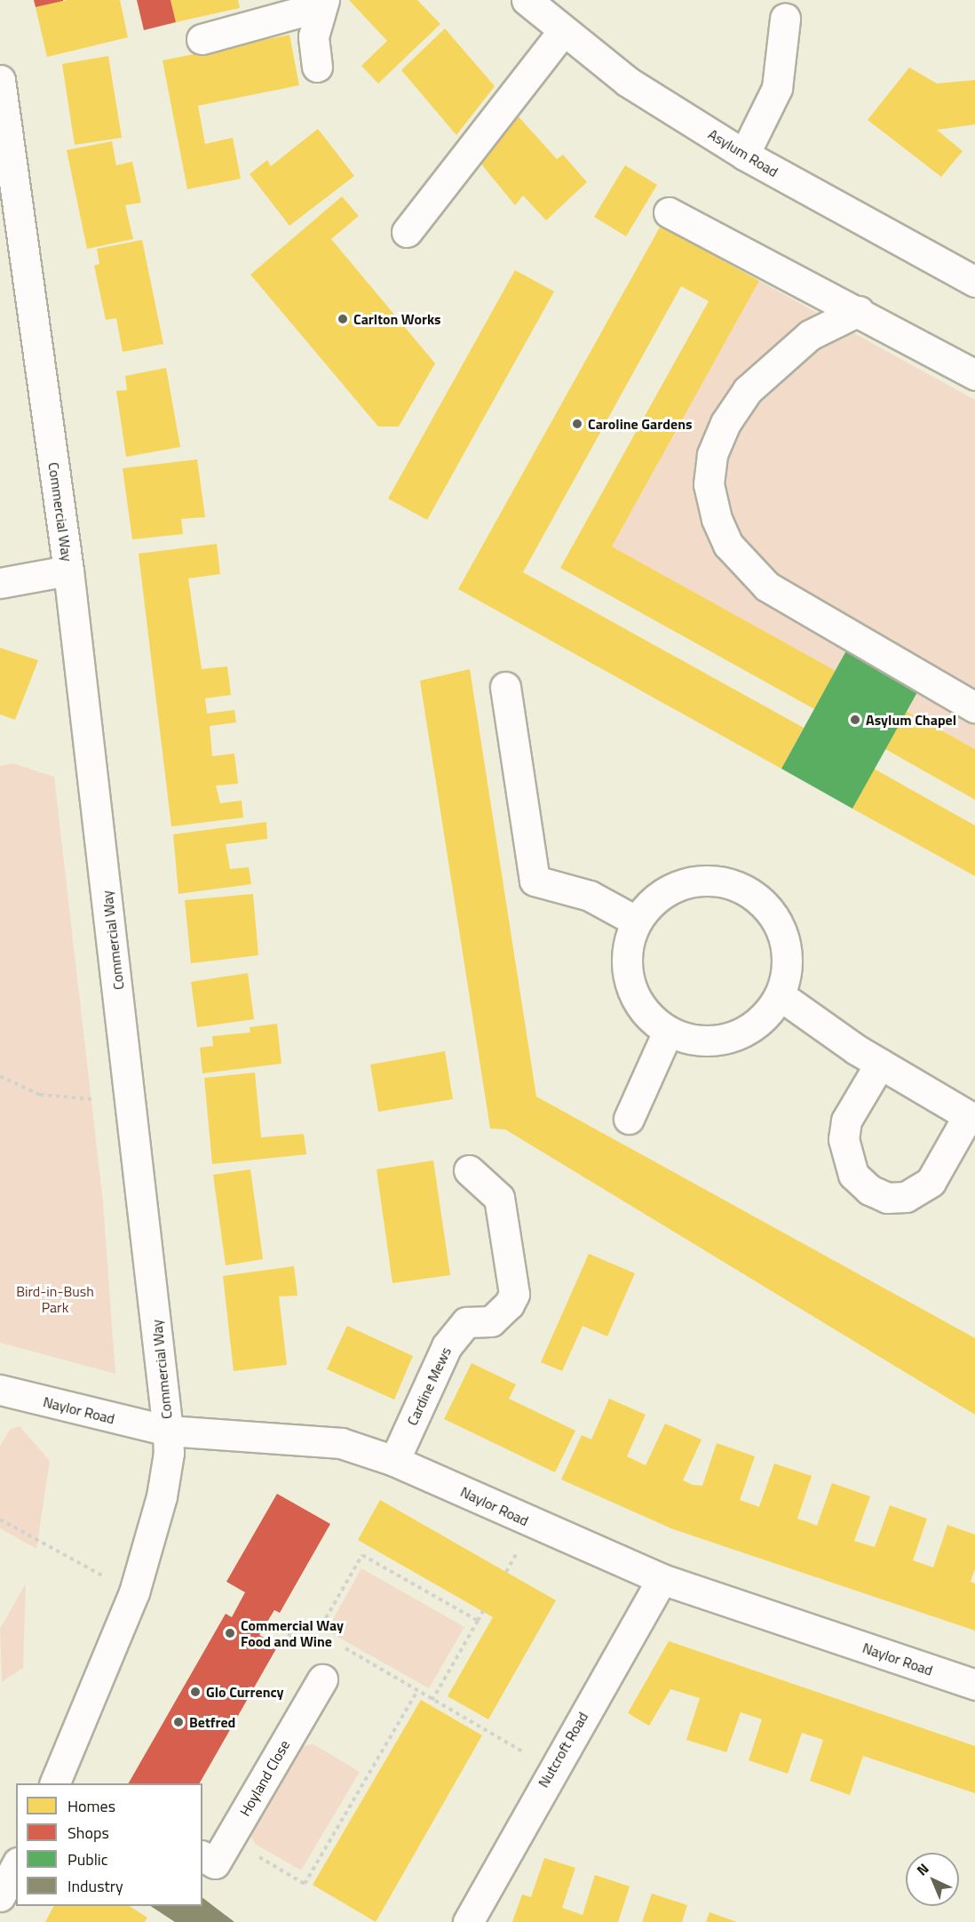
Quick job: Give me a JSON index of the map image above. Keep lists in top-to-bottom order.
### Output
{
  "streets": {
    "street": [
      "Asylum Road",
      "Commercial Way",
      "Cardine Mews",
      "Naylor Road",
      "Nutcroft Road",
      "Hoyland Close"
    ]
  },
  "crossings": [
    ["Commercial Way", "Naylor Road"],
    ["Cardine Mews", "Naylor Road"],
    ["Naylor Road", "Nutcroft Road"]
  ],
  "parks": ["Bird-in-Bush Park"],
  "places": [
    "Carlton Works",
    "Caroline Gardens",
    "Asylum Chapel",
    "Commercial Way Food and Wine",
    "Glo Currency",
    "Betfred"
  ],
  "legend": [
    "Homes",
    "Shops",
    "Public",
    "Industry"
  ],
  "north": "top left"
}
